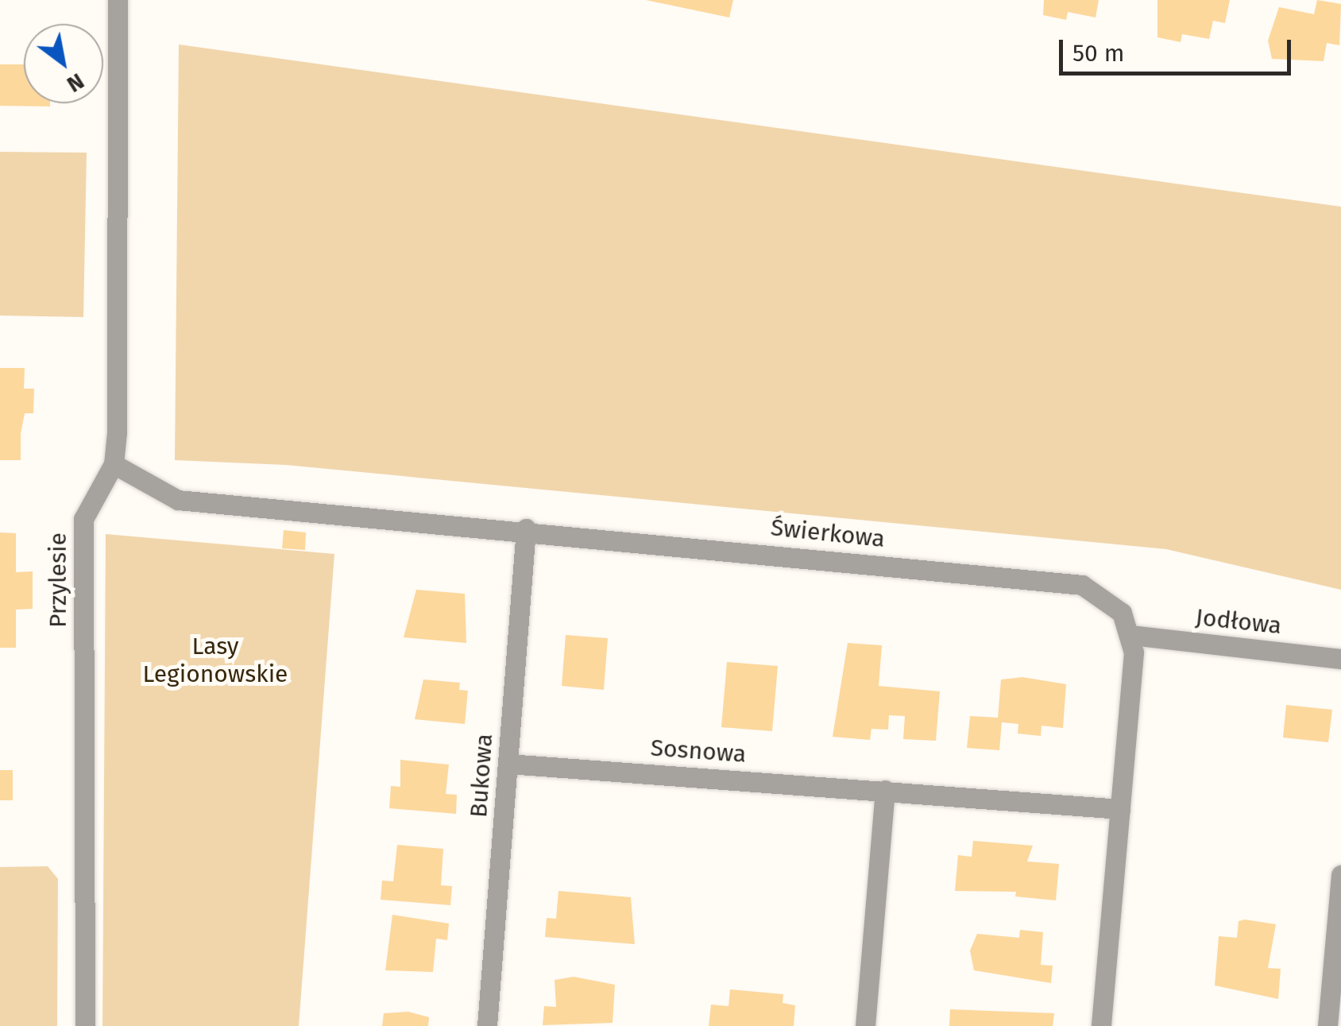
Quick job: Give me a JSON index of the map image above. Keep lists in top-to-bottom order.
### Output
{
  "streets": {
    "street": [
      "Świerkowa",
      "Przylesie",
      "Jodłowa",
      "Sosnowa",
      "Bukowa"
    ]
  },
  "crossings": [
    ["Świerkowa", "Przylesie"],
    ["Świerkowa", "Jodłowa"],
    ["Świerkowa", "Bukowa"],
    ["Sosnowa", "Bukowa"]
  ],
  "parks": ["Lasy Legionowskie"],
  "scale_bar": "50 m",
  "north": "bottom right"
}
